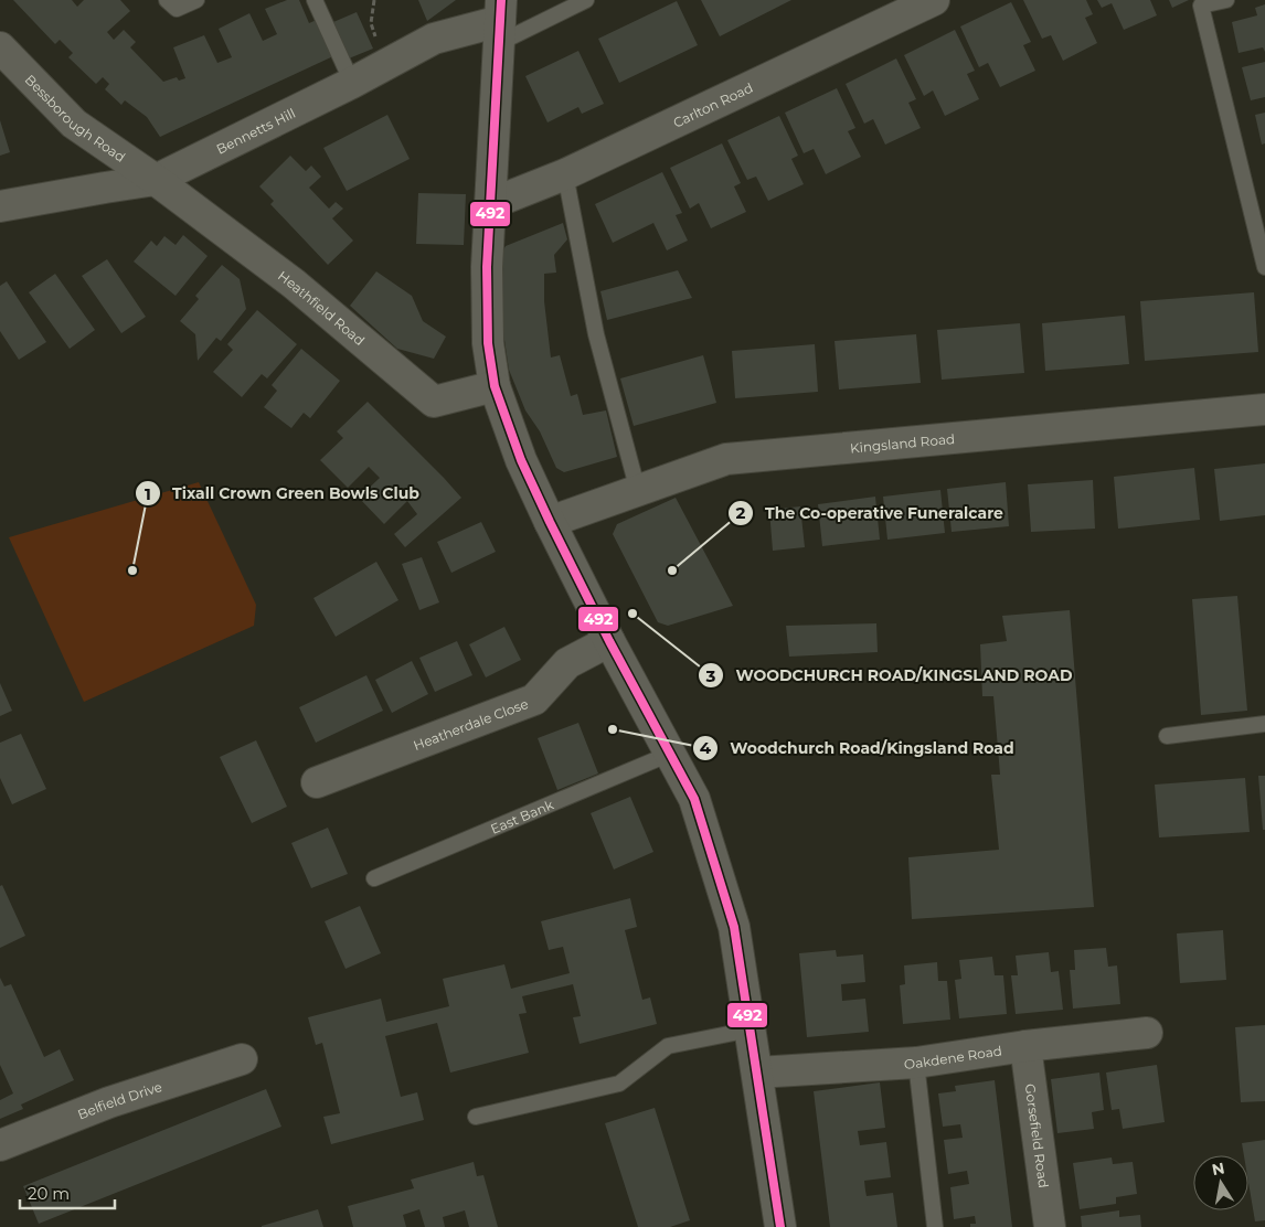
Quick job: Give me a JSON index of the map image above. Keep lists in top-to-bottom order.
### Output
{
  "streets": {
    "street": [
      "Carlton Road",
      "Bessborough Road",
      "Bennetts Hill",
      "Heathfield Road",
      "Kingsland Road",
      "Heatherdale Close",
      "Oakdene Road",
      "Belfield Drive",
      "Gorsefield Road"
    ],
    "lane": ["East Bank"]
  },
  "crossings": [
    ["Bessborough Road", "Bennetts Hill"],
    ["Bessborough Road", "Heathfield Road"],
    ["Bennetts Hill", "Heathfield Road"],
    ["Oakdene Road", "Gorsefield Road"]
  ],
  "places": [
    "Tixall Crown Green Bowls Club",
    "The Co-operative Funeralcare",
    "WOODCHURCH ROAD/KINGSLAND ROAD",
    "Woodchurch Road/Kingsland Road"
  ],
  "lines": ["transit line 492"],
  "scale_bar": "20 m",
  "north": "top"
}
